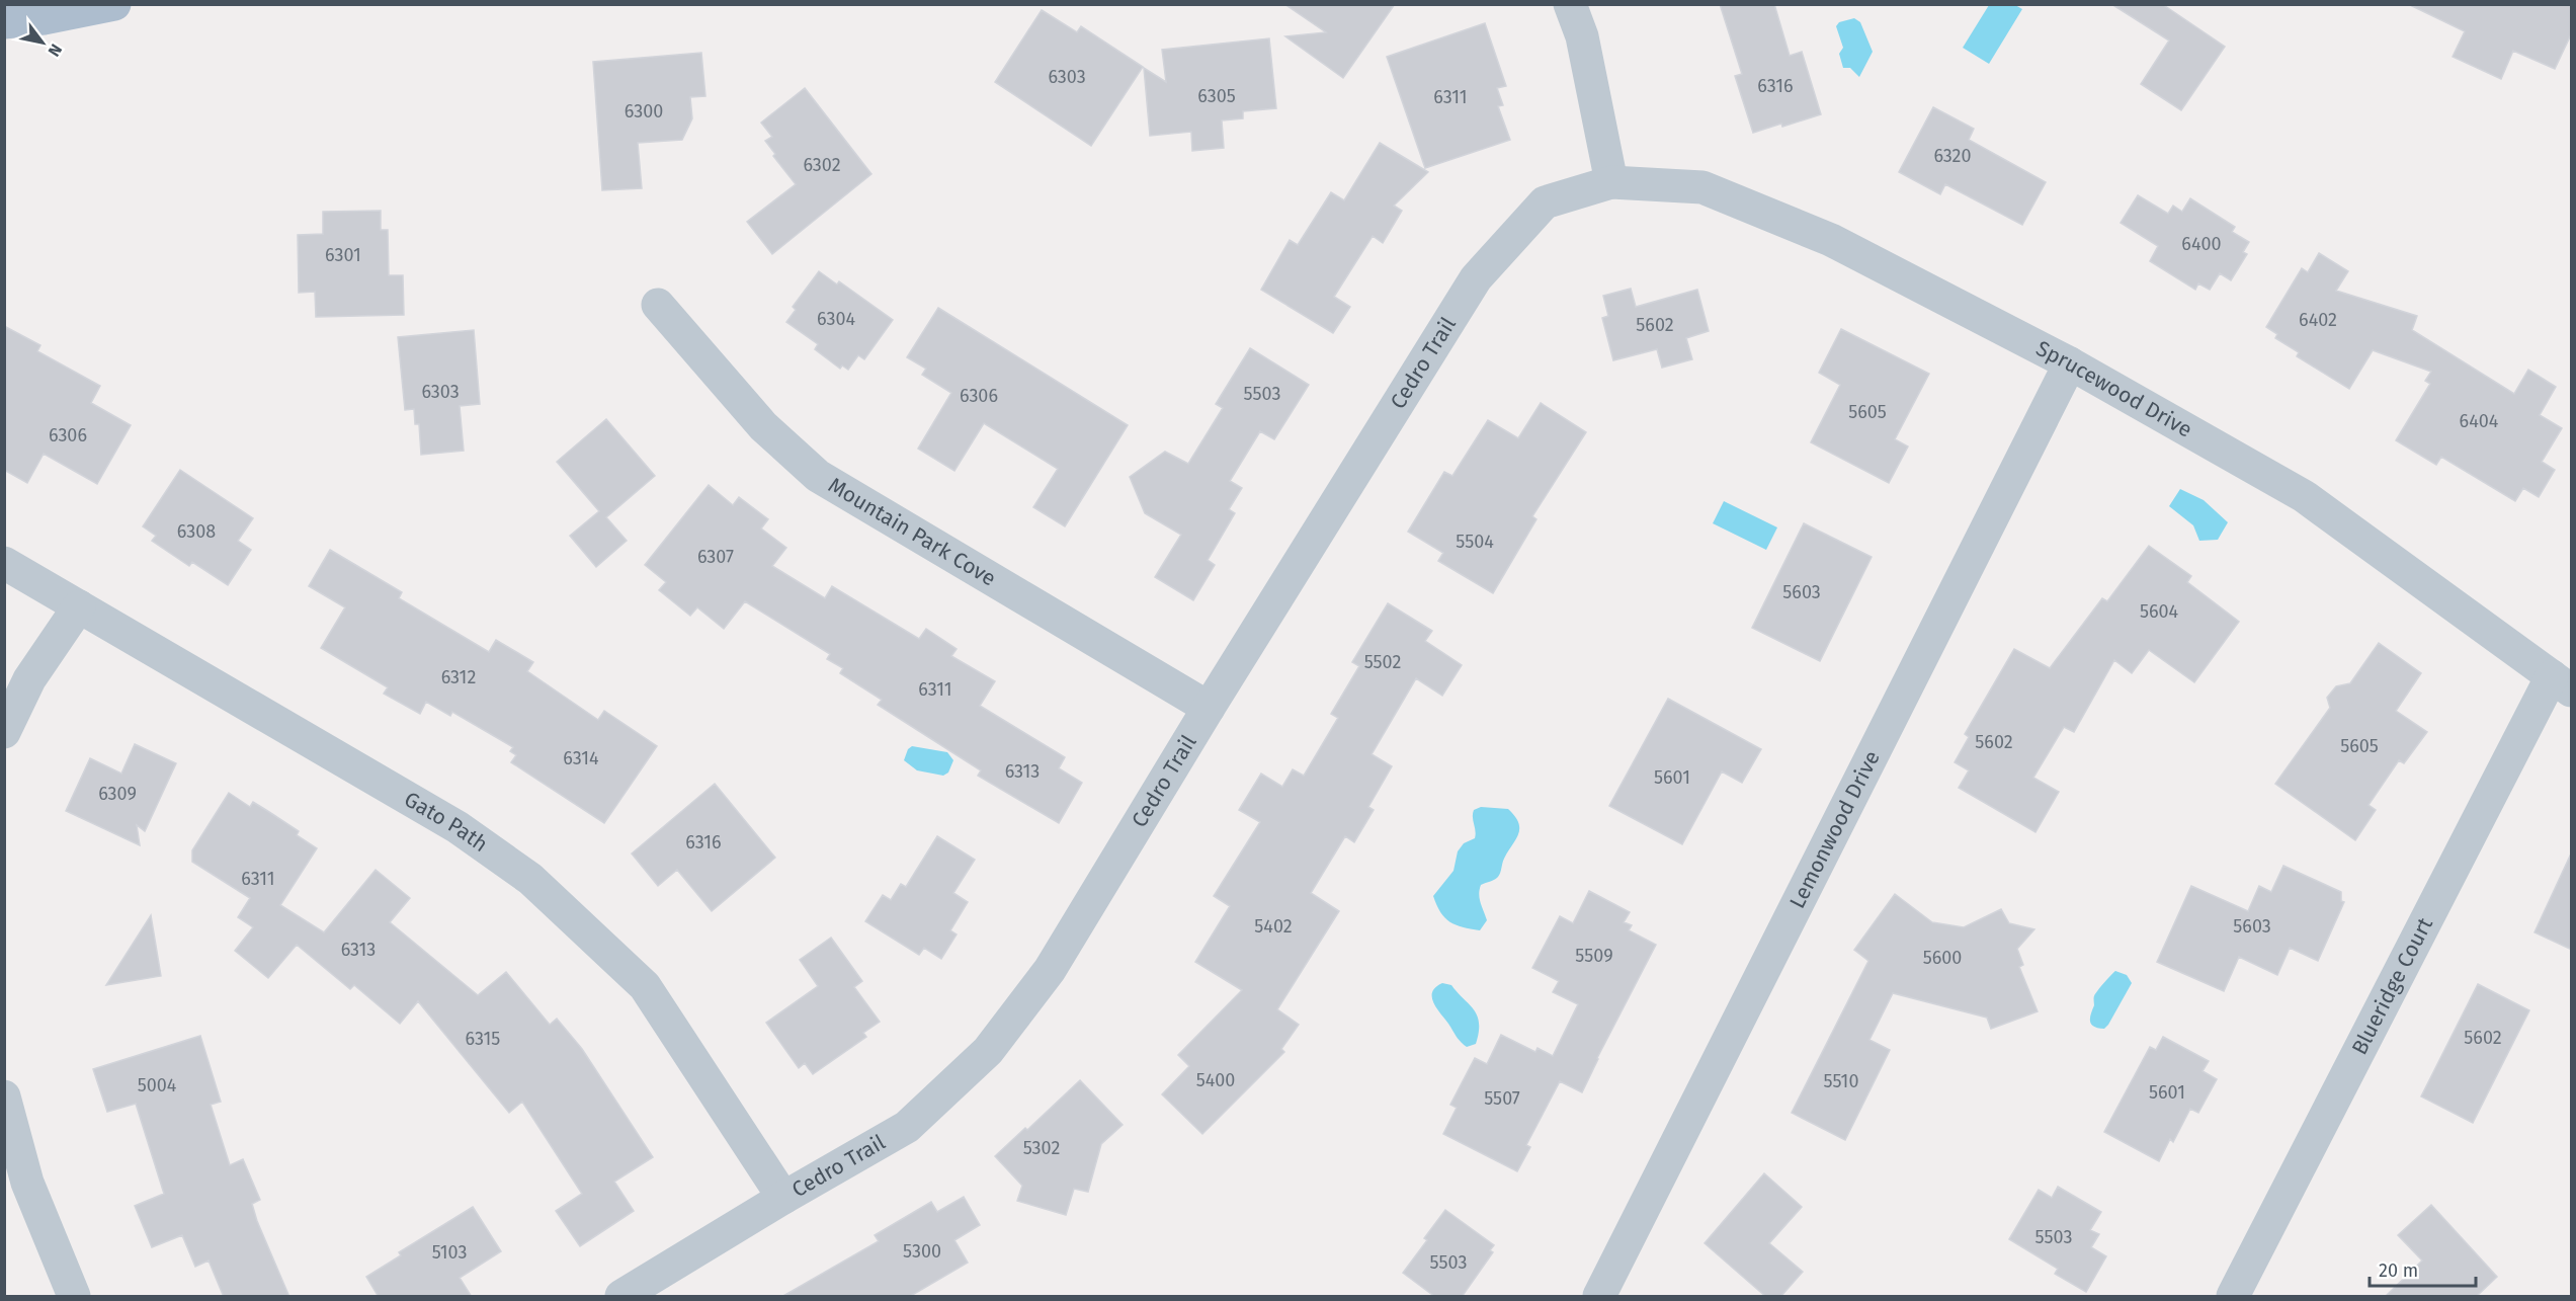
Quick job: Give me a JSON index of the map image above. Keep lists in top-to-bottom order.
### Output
{
  "streets": {
    "street": [
      "Cedro Trail",
      "Sprucewood Drive",
      "Mountain Park Cove",
      "Gato Path",
      "Lemonwood Drive",
      "Blueridge Court"
    ]
  },
  "crossings": [
    ["Cedro Trail", "Sprucewood Drive"],
    ["Cedro Trail", "Mountain Park Cove"],
    ["Cedro Trail", "Gato Path"],
    ["Sprucewood Drive", "Lemonwood Drive"],
    ["Sprucewood Drive", "Blueridge Court"]
  ],
  "house_numbers": [
    "6303",
    "6316",
    "6305",
    "6311",
    "6300",
    "6320",
    "6302",
    "6400",
    "6301",
    "6304",
    "6402",
    "5602",
    "6303",
    "5503",
    "6306",
    "5605",
    "6404",
    "6306",
    "6308",
    "5504",
    "6307",
    "5603",
    "5604",
    "5502",
    "6312",
    "6311",
    "5602",
    "5605",
    "6314",
    "6313",
    "5601",
    "6309",
    "6316",
    "6311",
    "5402",
    "5603",
    "6313",
    "5509",
    "5600",
    "5602",
    "6315",
    "5400",
    "5510",
    "5004",
    "5601",
    "5507",
    "5302",
    "5503",
    "5300",
    "5103",
    "5503"
  ],
  "scale_bar": "20 m",
  "north": "bottom right"
}
